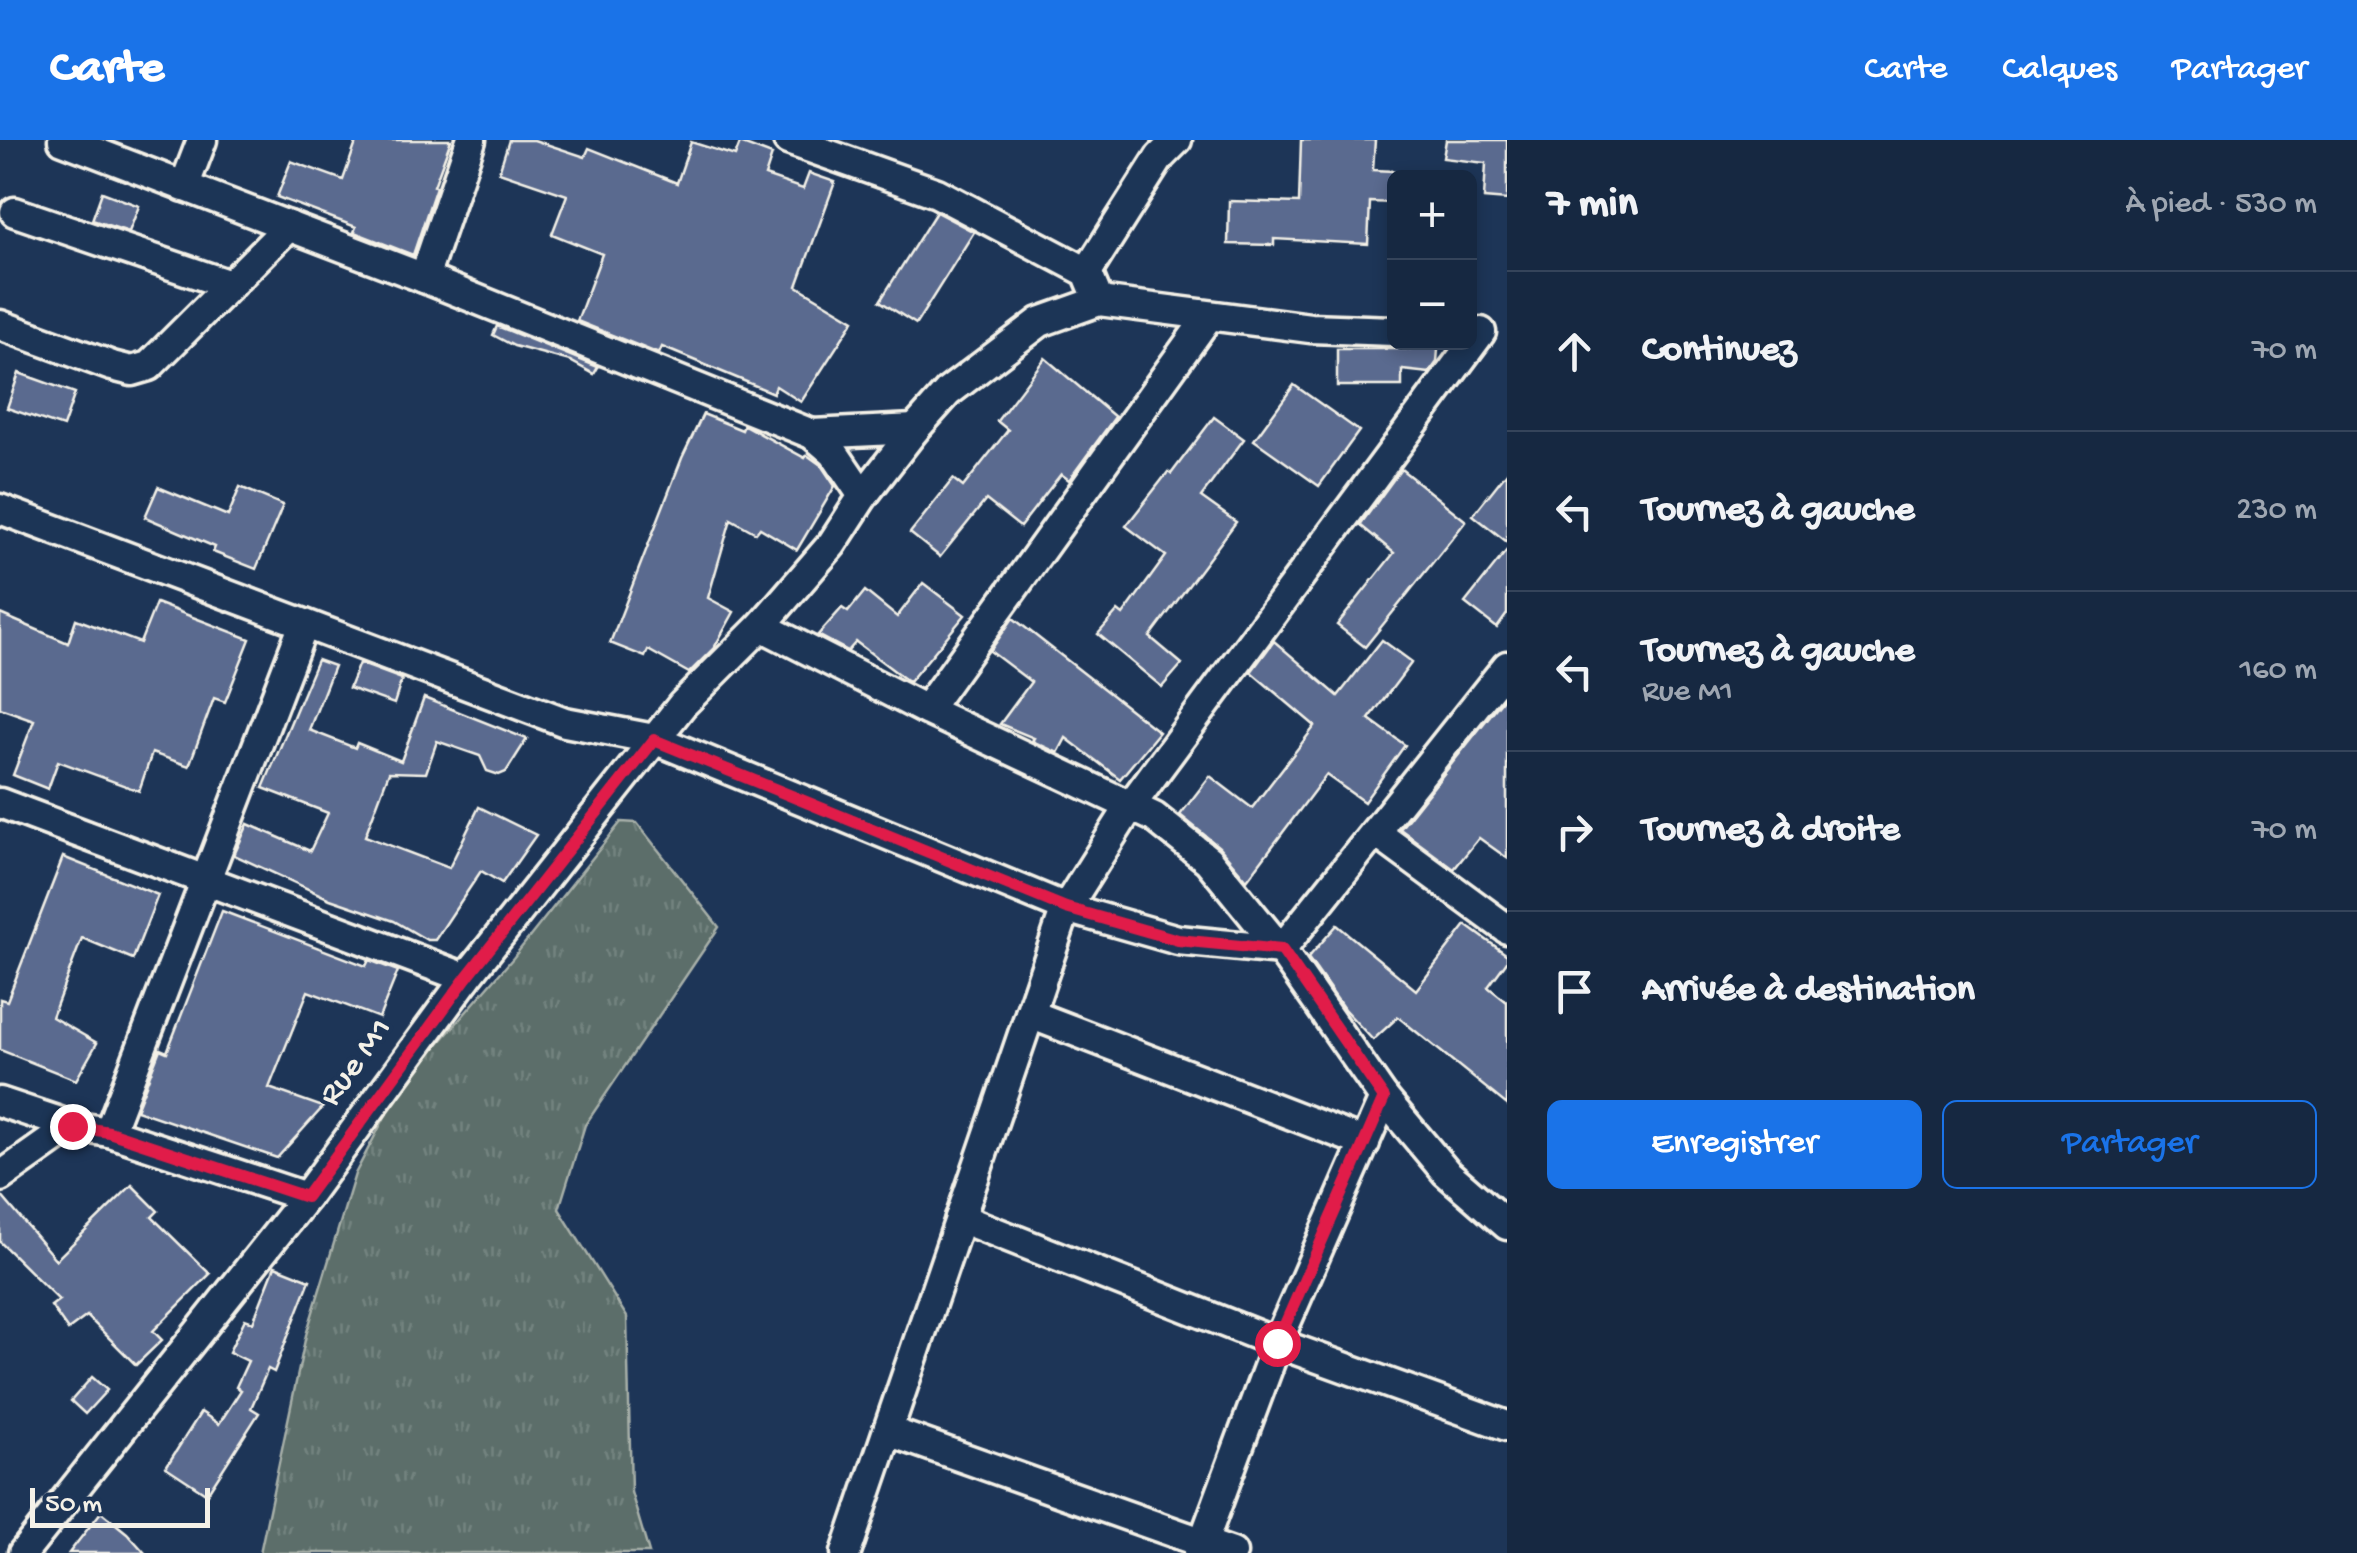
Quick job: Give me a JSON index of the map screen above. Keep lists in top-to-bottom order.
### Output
{
  "streets": {
    "street": ["Rue M1"]
  },
  "scale_bar": "50 m",
  "page": {
    "header": "Carte",
    "nav": ["Carte", "Calques", "Partager"],
    "heading": ["7 min", "À pied · 530 m"],
    "map_buttons": ["+", "−"],
    "list": [
      ["Continuez", "70 m"],
      ["Tournez à gauche", "230 m"],
      ["Tournez à gauche", "Rue M1", "160 m"],
      ["Tournez à droite", "70 m"],
      "Arrivée à destination"
    ],
    "buttons": ["Enregistrer", "Partager"],
    "scale": "50 m"
  }
}
